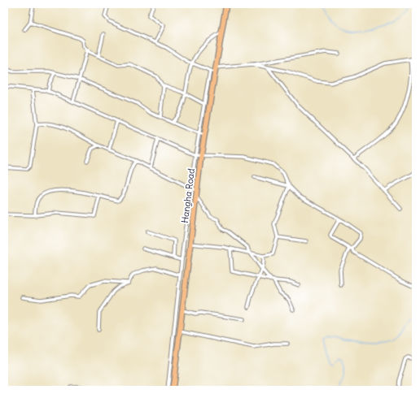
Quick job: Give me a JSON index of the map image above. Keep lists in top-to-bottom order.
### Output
{
  "streets": {
    "highway": ["Hangha Road"]
  }
}
